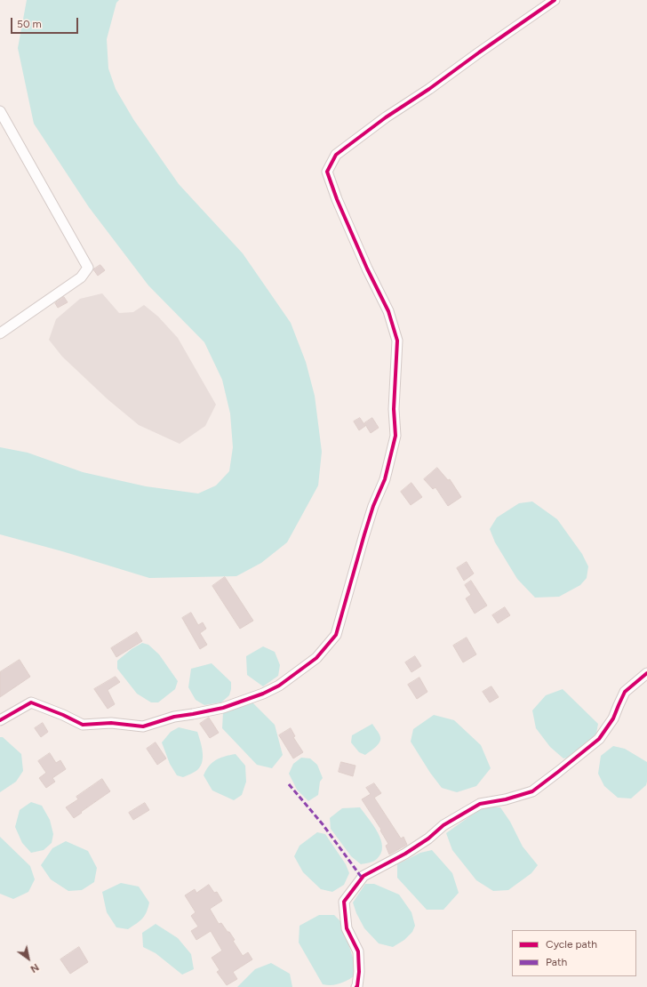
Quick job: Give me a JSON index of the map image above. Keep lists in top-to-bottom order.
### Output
{
  "legend": ["Cycle path", "Path"],
  "scale_bar": "50 m",
  "north": "bottom right"
}
